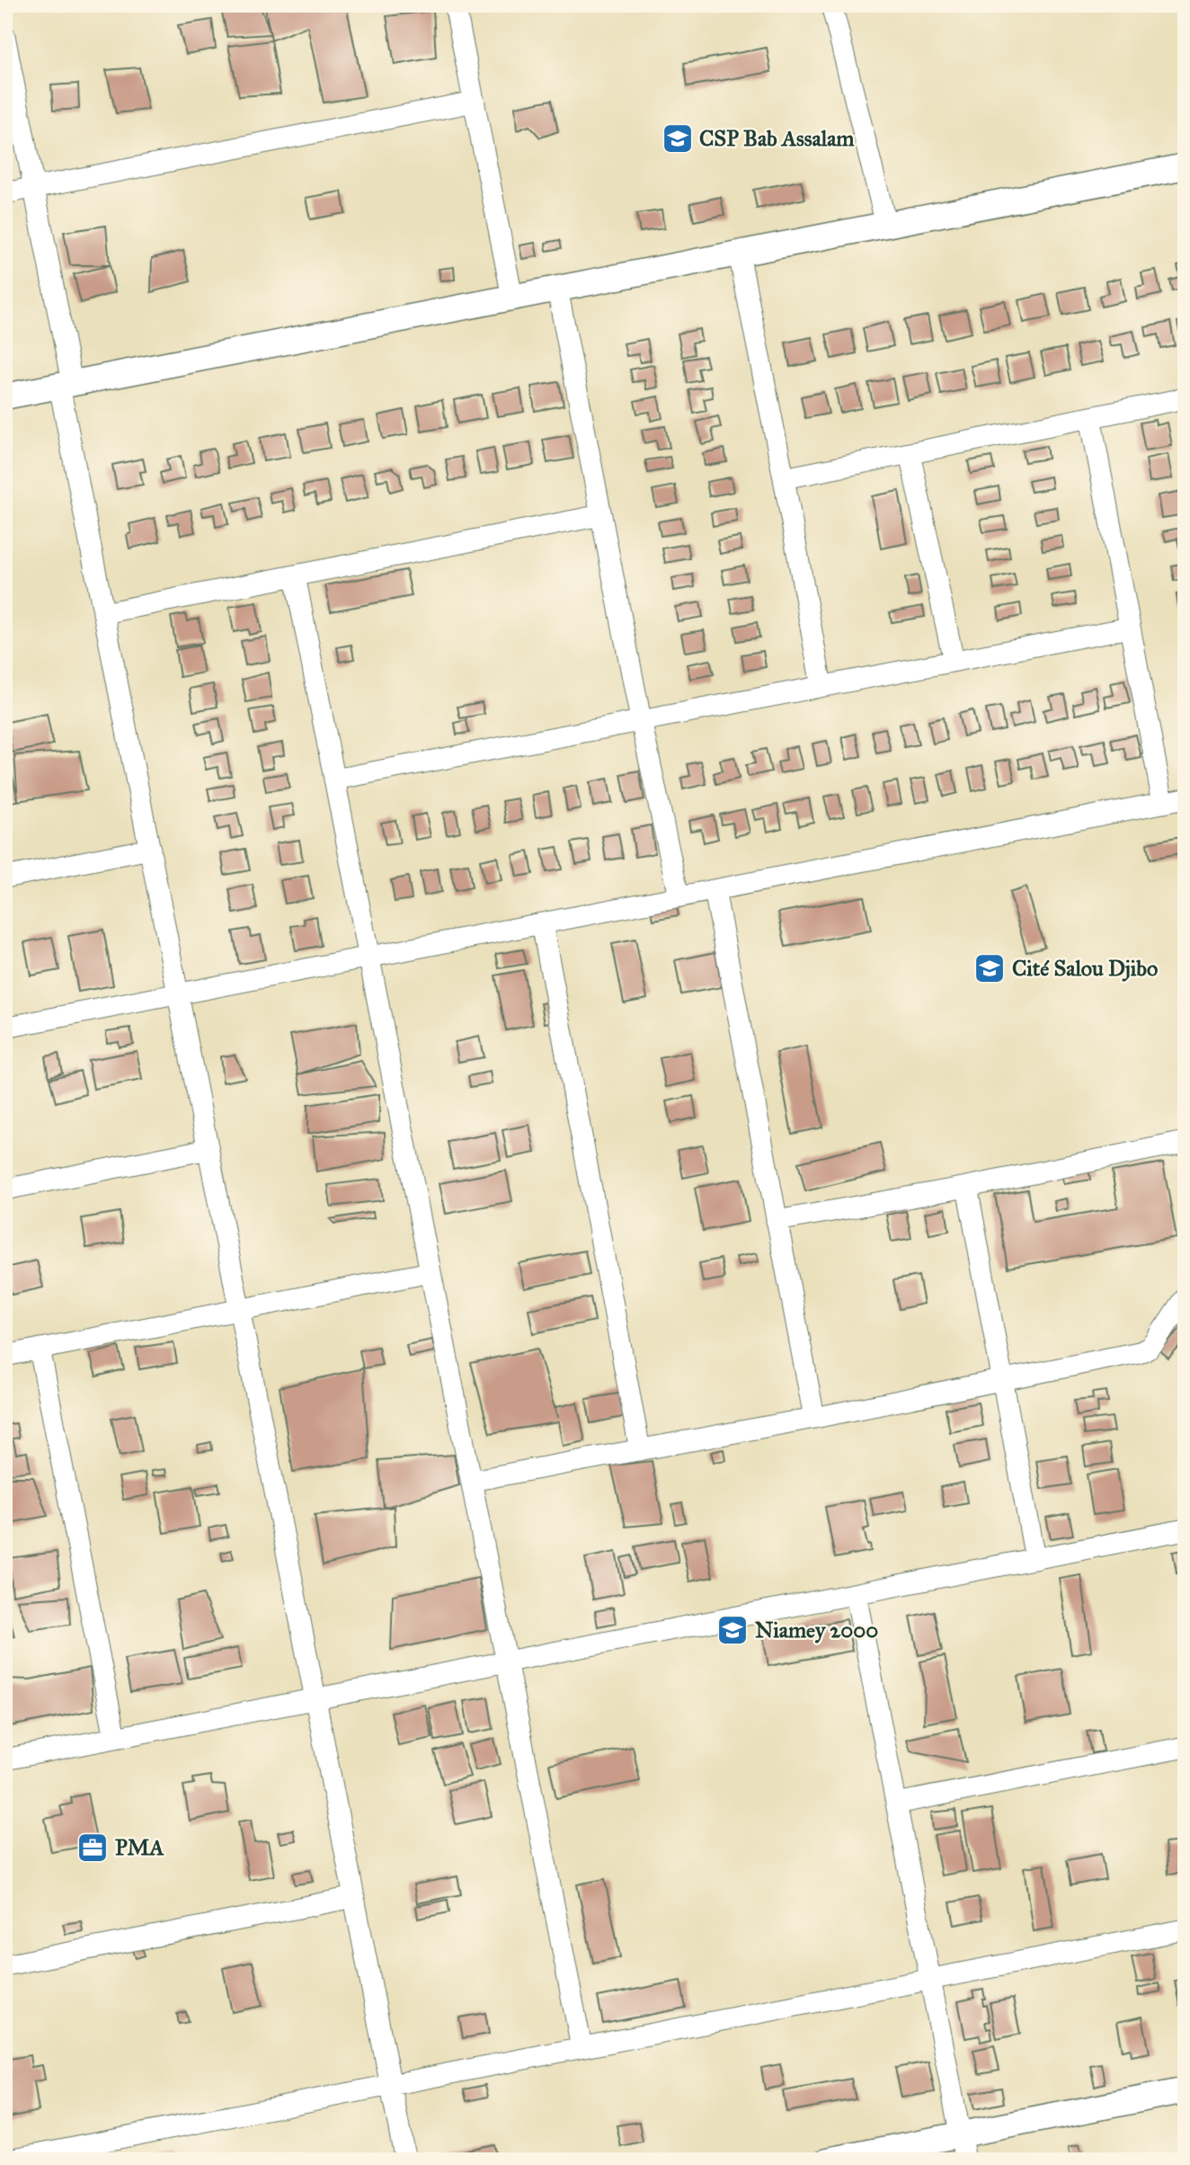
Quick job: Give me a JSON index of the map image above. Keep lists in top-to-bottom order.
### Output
{
  "places": {
    "school or university": ["CSP Bab Assalam", "Cité Salou Djibo", "Niamey 2000"],
    "office": ["PMA"]
  }
}
